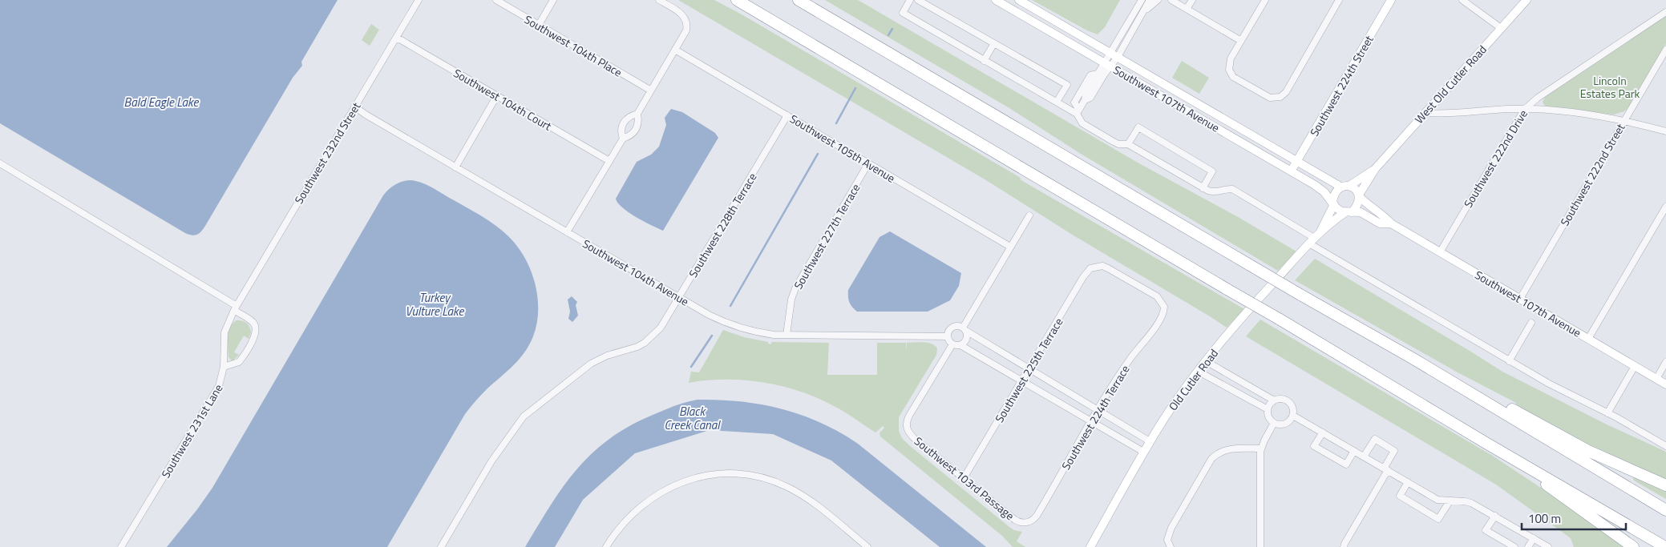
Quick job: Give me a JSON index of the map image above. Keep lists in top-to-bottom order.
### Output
{
  "streets": {
    "street": [
      "Southwest 104th Place",
      "West Old Cutler Road",
      "Southwest 224th Street",
      "Southwest 107th Avenue",
      "Southwest 104th Court",
      "Southwest 105th Avenue",
      "Southwest 232nd Street",
      "Southwest 222nd Drive",
      "Southwest 222nd Street",
      "Southwest 228th Terrace",
      "Southwest 227th Terrace",
      "Southwest 104th Avenue",
      "Southwest 225th Terrace",
      "Old Cutler Road",
      "Southwest 224th Terrace",
      "Southwest 231st Lane",
      "Southwest 103rd Passage"
    ]
  },
  "crossings": [
    ["West Old Cutler Road", "Southwest 107th Avenue"],
    ["West Old Cutler Road", "Old Cutler Road"],
    ["Southwest 224th Street", "Southwest 107th Avenue"],
    ["Southwest 107th Avenue", "Southwest 222nd Drive"],
    ["Southwest 107th Avenue", "Southwest 222nd Street"],
    ["Southwest 107th Avenue", "Old Cutler Road"],
    ["Southwest 104th Court", "Southwest 232nd Street"],
    ["Southwest 105th Avenue", "Southwest 228th Terrace"],
    ["Southwest 105th Avenue", "Southwest 227th Terrace"],
    ["Southwest 232nd Street", "Southwest 104th Avenue"],
    ["Southwest 232nd Street", "Southwest 231st Lane"],
    ["Southwest 228th Terrace", "Southwest 104th Avenue"],
    ["Southwest 227th Terrace", "Southwest 104th Avenue"],
    ["Southwest 104th Avenue", "Southwest 103rd Passage"],
    ["Southwest 225th Terrace", "Southwest 224th Terrace"],
    ["Southwest 225th Terrace", "Southwest 103rd Passage"],
    ["Southwest 224th Terrace", "Southwest 103rd Passage"]
  ],
  "water": ["Bald Eagle Lake", "Turkey Vulture Lake", "Black Creek Canal"],
  "parks": ["Lincoln Estates Park"],
  "scale_bar": "100 m"
}
